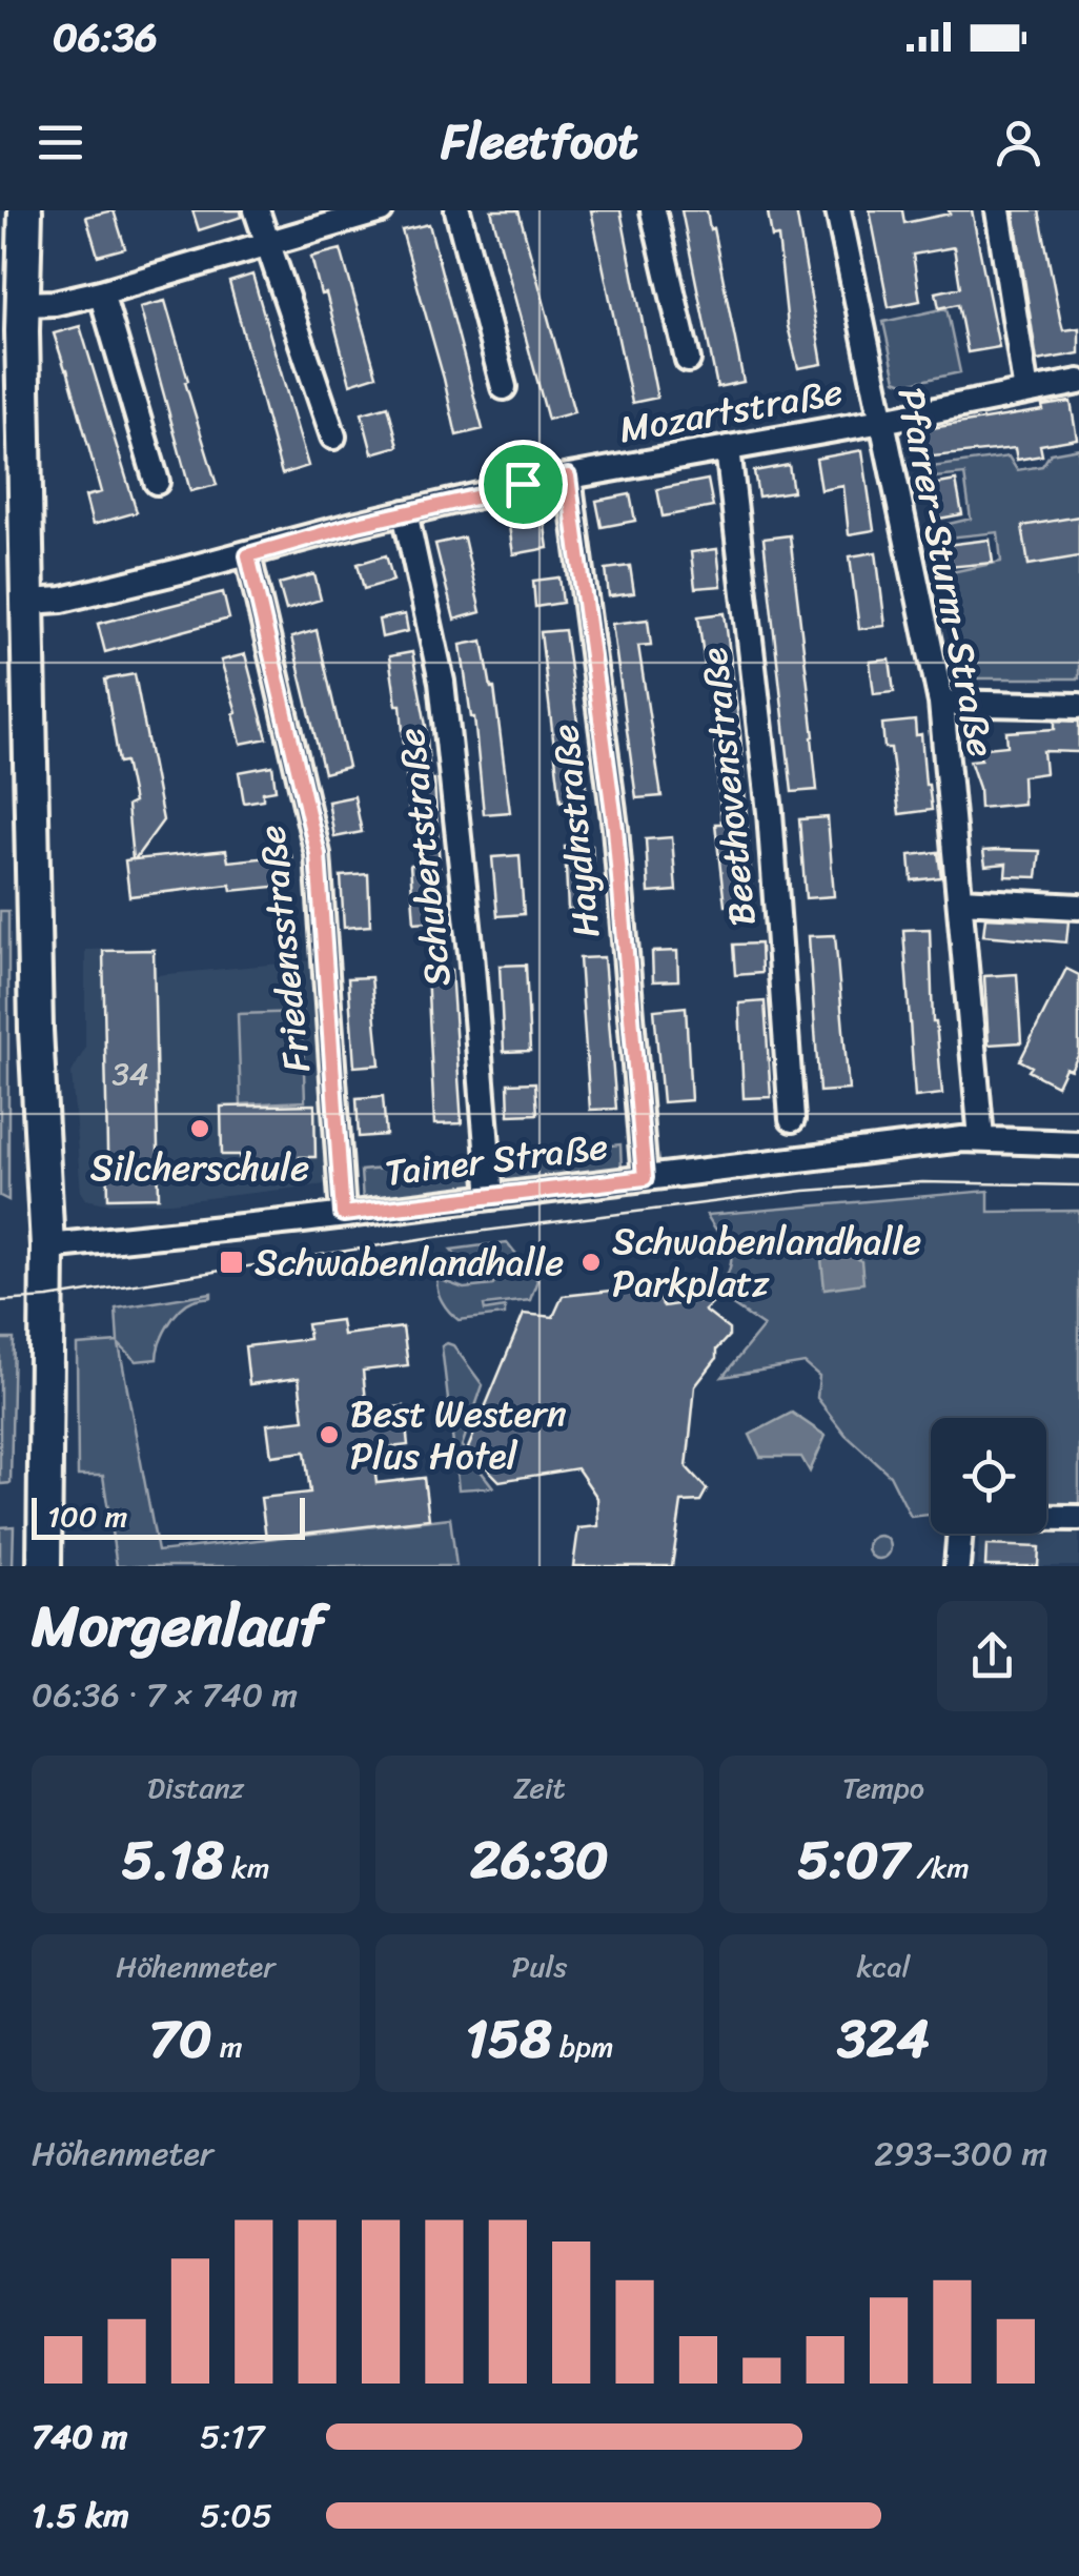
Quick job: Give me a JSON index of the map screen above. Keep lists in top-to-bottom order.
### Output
{
  "streets": {
    "street": [
      "Mozartstraße",
      "Pfarrer-Sturm-Straße",
      "Beethovenstraße",
      "Haydnstraße",
      "Schubertstraße",
      "Friedensstraße",
      "Tainer Straße"
    ]
  },
  "crossings": [
    ["Mozartstraße", "Pfarrer-Sturm-Straße"],
    ["Mozartstraße", "Beethovenstraße"],
    ["Mozartstraße", "Haydnstraße"],
    ["Mozartstraße", "Schubertstraße"],
    ["Mozartstraße", "Friedensstraße"],
    ["Pfarrer-Sturm-Straße", "Tainer Straße"],
    ["Haydnstraße", "Tainer Straße"],
    ["Schubertstraße", "Tainer Straße"],
    ["Friedensstraße", "Tainer Straße"]
  ],
  "places": {
    "other": ["Silcherschule", "Schwabenlandhalle Parkplatz", "Best Western Plus Hotel"],
    "transit": ["Schwabenlandhalle"]
  },
  "house_numbers": ["34"],
  "scale_bar": "100 m",
  "page": {
    "status": "06:36",
    "header": "Fleetfoot",
    "scale": "100 m",
    "heading": ["Morgenlauf", "06:36 · 7 × 740 m"],
    "stats": [
      ["Distanz", "5.18 km"],
      ["Zeit", "26:30"],
      ["Tempo", "5:07 /km"],
      ["Höhenmeter", "70 m"],
      ["Puls", "158 bpm"],
      ["kcal", "324"]
    ],
    "chart": ["Höhenmeter", "293–300 m"],
    "list": [
      {
        "name": "740 m",
        "note": "5:17"
      },
      {
        "name": "1.5 km",
        "note": "5:05"
      }
    ]
  }
}
